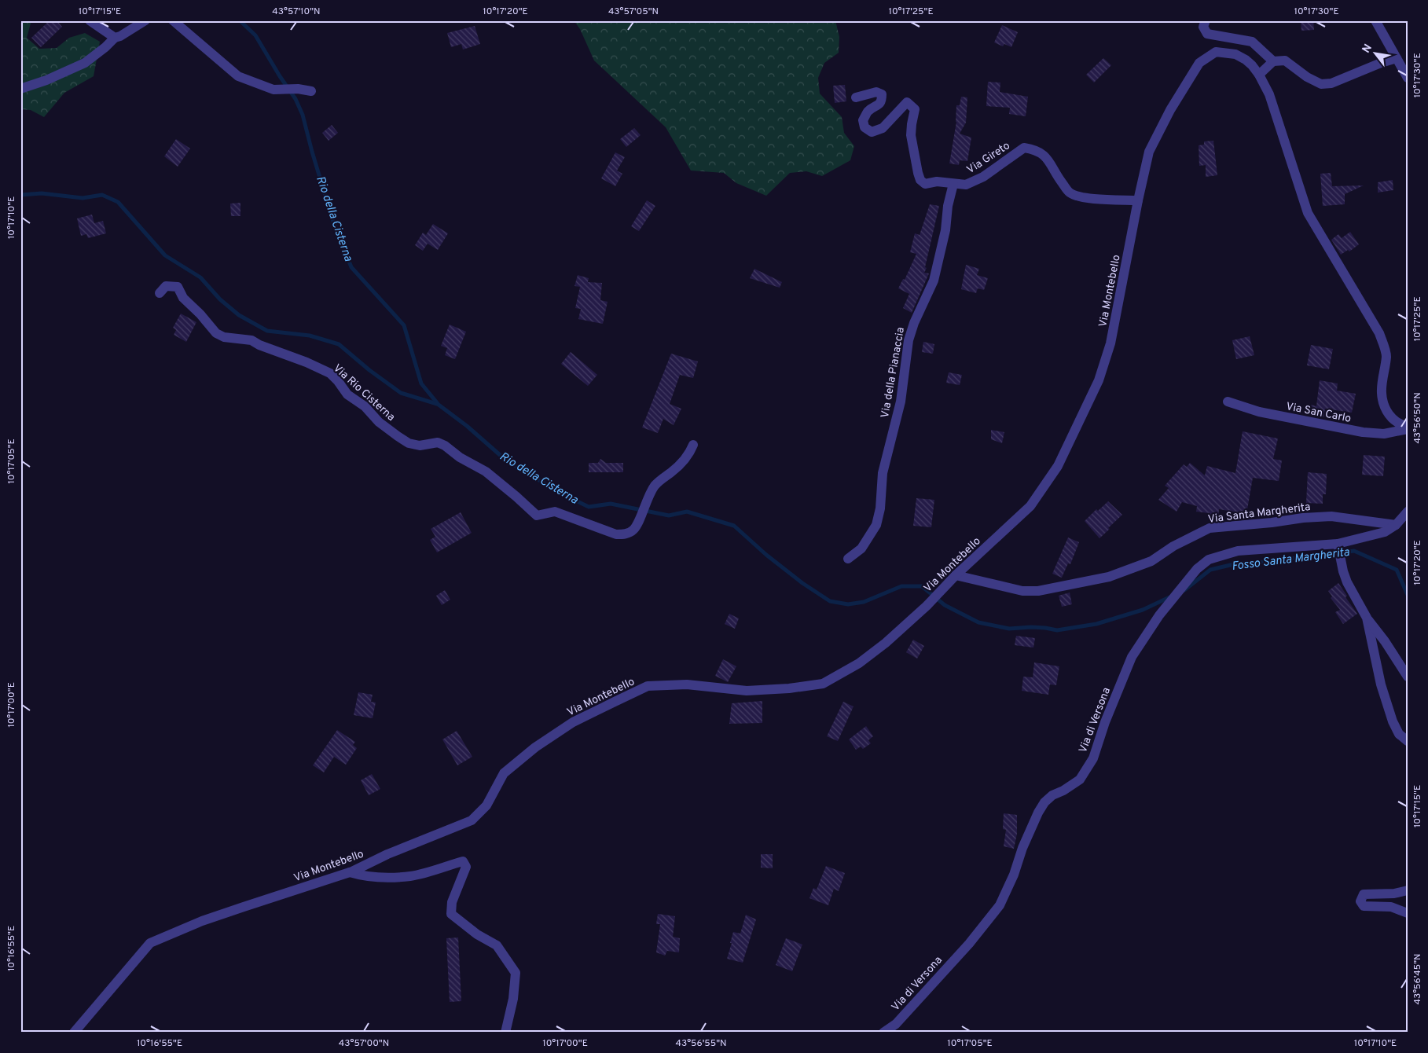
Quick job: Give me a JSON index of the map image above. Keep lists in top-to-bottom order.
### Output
{
  "streets": {
    "street": [
      "Via Gireto",
      "Via Montebello",
      "Via della Pianaccia",
      "Via Rio Cisterna",
      "Via San Carlo",
      "Via Santa Margherita",
      "Via di Versona"
    ]
  },
  "crossings": [
    ["Via Gireto", "Via Montebello"],
    ["Via Gireto", "Via della Pianaccia"],
    ["Via Montebello", "Via Santa Margherita"],
    ["Via Santa Margherita", "Via di Versona"]
  ],
  "water": ["Rio della Cisterna", "Fosso Santa Margherita"],
  "north": "top left",
  "coordinates": [
    "10°17'15\"E",
    "43°57'10\"N",
    "10°17'20\"E",
    "43°57'05\"N",
    "10°17'25\"E",
    "10°17'30\"E",
    "10°17'10\"E",
    "43°56'50\"N",
    "10°17'05\"E",
    "10°17'00\"E",
    "10°16'55\"E",
    "43°56'45\"N",
    "43°57'00\"N",
    "43°56'55\"N"
  ]
}
